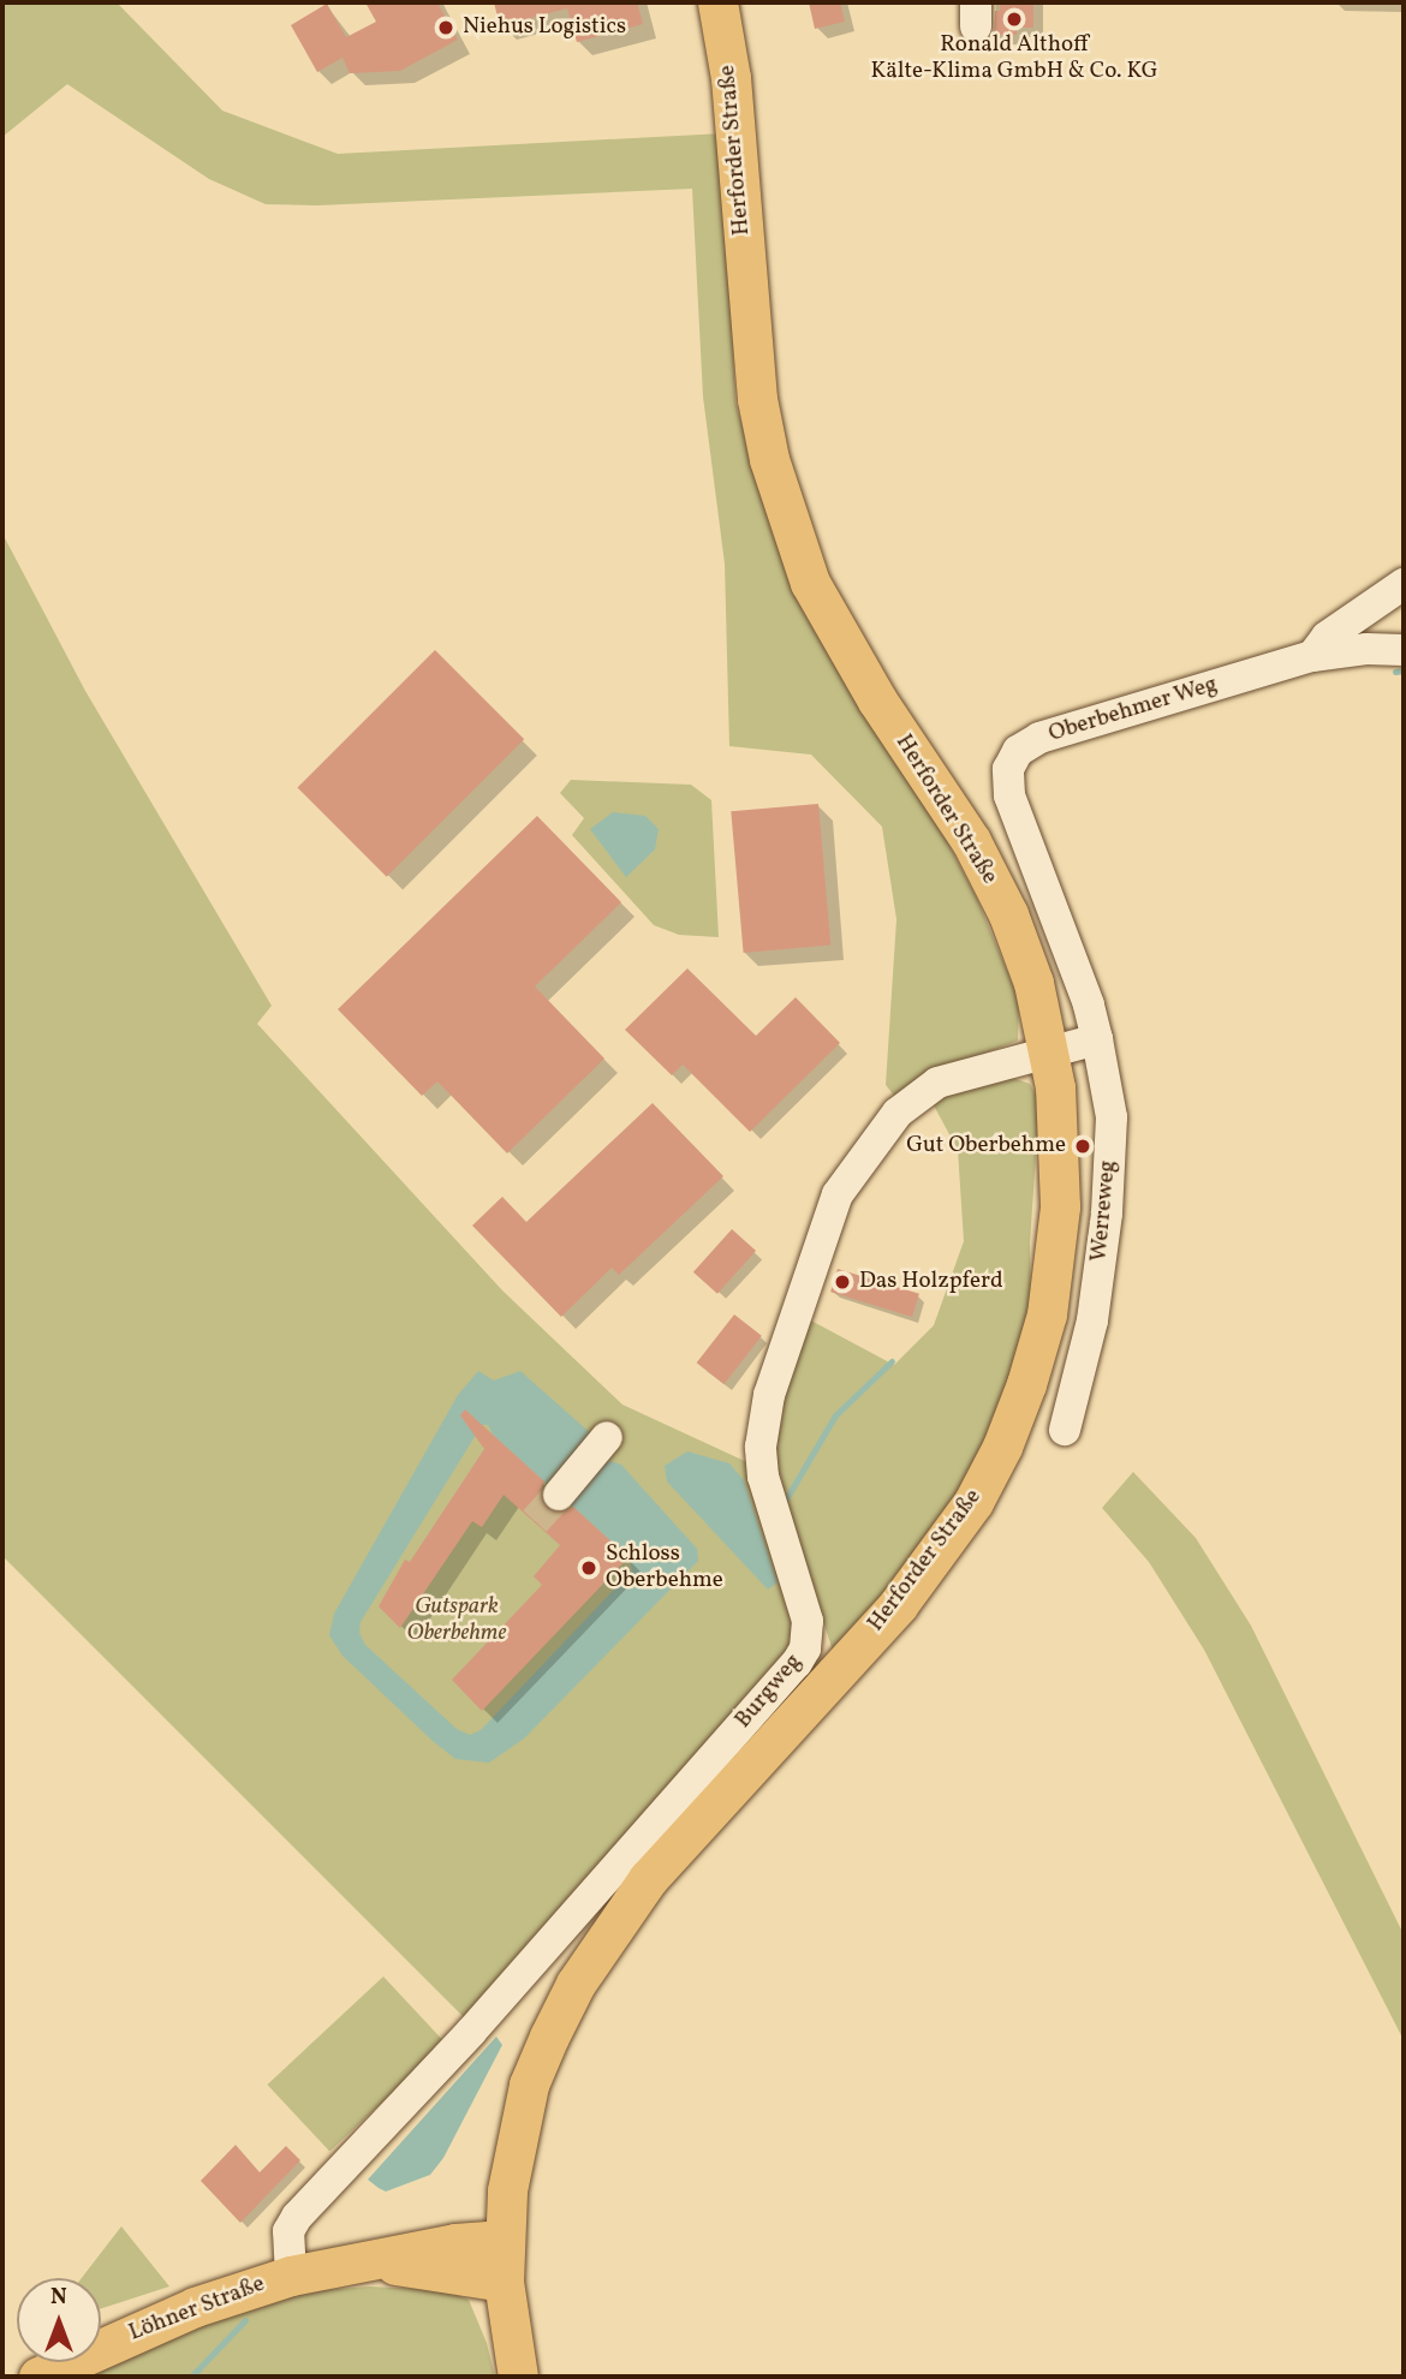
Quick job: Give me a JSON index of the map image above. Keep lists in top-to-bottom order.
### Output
{
  "streets": {
    "main road": ["Herforder Straße", "Löhner Straße"],
    "street": ["Oberbehmer Weg", "Werreweg", "Burgweg"]
  },
  "crossings": [
    ["Herforder Straße", "Burgweg"],
    ["Herforder Straße", "Löhner Straße"],
    ["Oberbehmer Weg", "Werreweg"],
    ["Burgweg", "Löhner Straße"]
  ],
  "parks": ["Gutspark Oberbehme"],
  "places": [
    "Ronald Althoff Kälte-Klima GmbH & Co. KG",
    "Niehus Logistics",
    "Gut Oberbehme",
    "Das Holzpferd",
    "Schloss Oberbehme"
  ],
  "north": "top"
}
